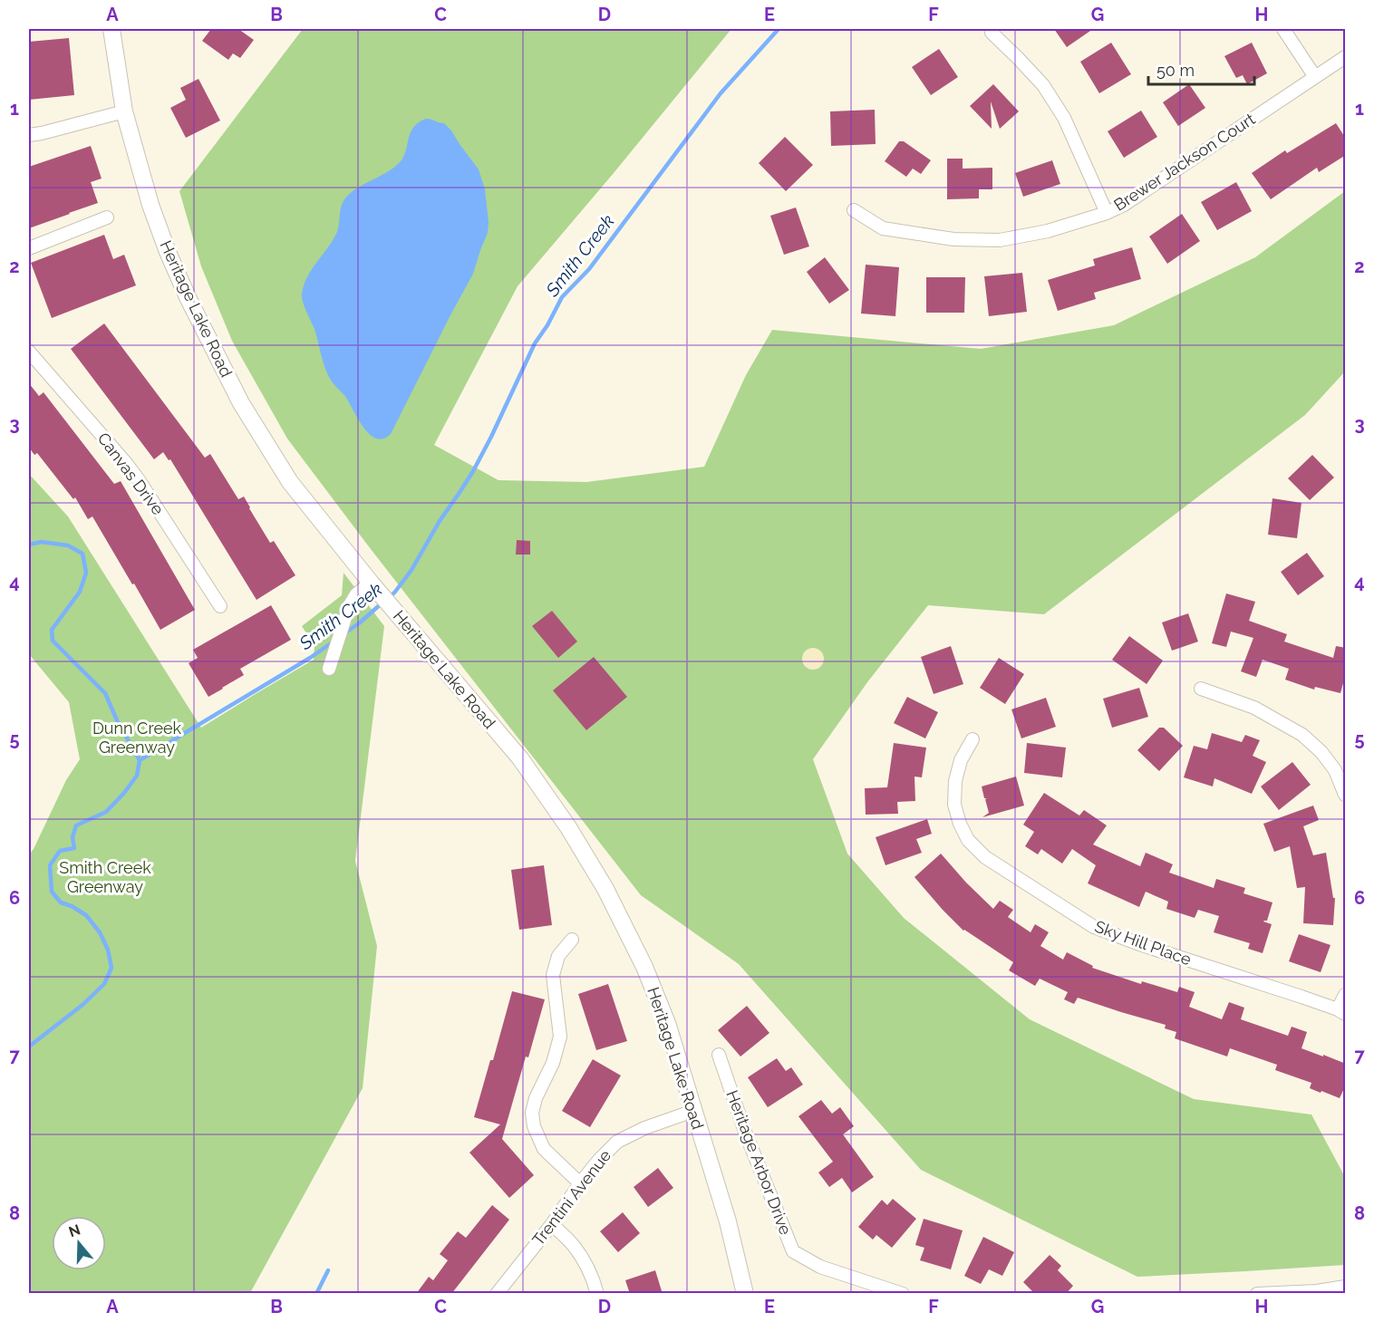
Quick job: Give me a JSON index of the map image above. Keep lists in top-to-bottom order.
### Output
{
  "streets": {
    "main road": ["Heritage Lake Road"],
    "street": [
      "Brewer Jackson Court",
      "Canvas Drive",
      "Sky Hill Place",
      "Heritage Arbor Drive",
      "Trentini Avenue"
    ]
  },
  "crossings": [
    ["Heritage Lake Road", "Trentini Avenue"]
  ],
  "water": ["Smith Creek"],
  "parks": ["Dunn Creek Greenway", "Smith Creek Greenway"],
  "scale_bar": "50 m",
  "north": "top",
  "grid": {
    "columns": [
      "A",
      "B",
      "C",
      "D",
      "E",
      "F",
      "G",
      "H"
    ],
    "rows": [
      "1",
      "2",
      "3",
      "4",
      "5",
      "6",
      "7",
      "8"
    ]
  }
}
